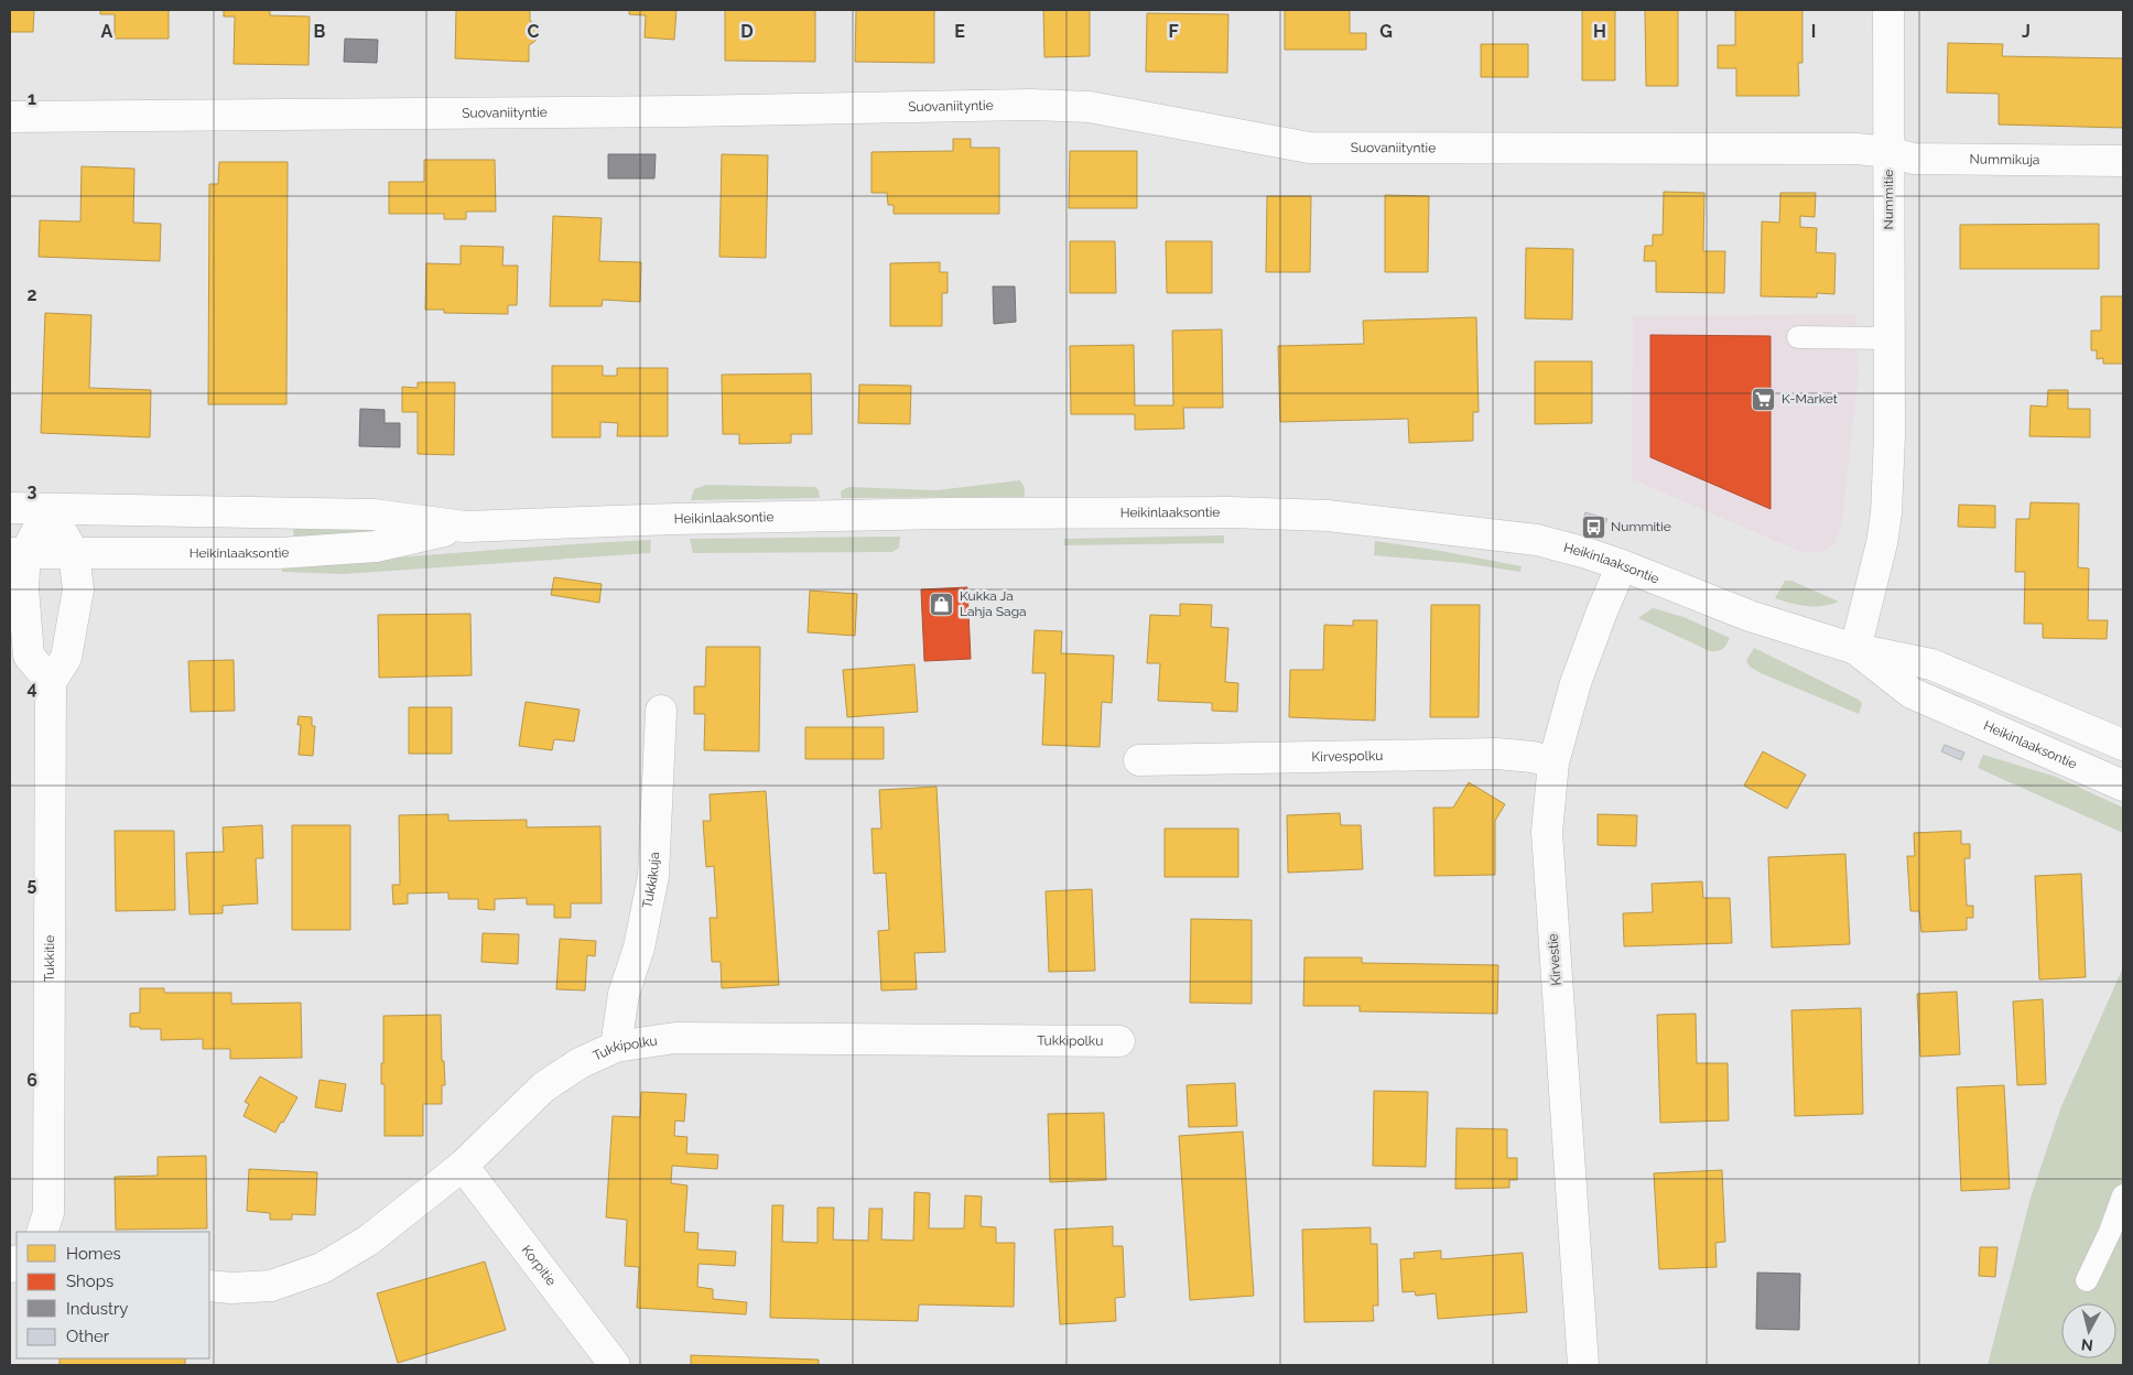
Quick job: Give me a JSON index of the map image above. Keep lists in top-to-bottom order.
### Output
{
  "streets": {
    "street": [
      "Suovaniityntie",
      "Nummikuja",
      "Nummitie",
      "Heikinlaaksontie",
      "Kirvespolku",
      "Tukkikuja",
      "Tukkitie",
      "Kirvestie",
      "Tukkipolku",
      "Korpitie"
    ]
  },
  "crossings": [
    ["Suovaniityntie", "Nummikuja"],
    ["Suovaniityntie", "Nummitie"],
    ["Nummikuja", "Nummitie"],
    ["Nummitie", "Heikinlaaksontie"],
    ["Heikinlaaksontie", "Kirvestie"],
    ["Kirvespolku", "Kirvestie"],
    ["Tukkikuja", "Tukkipolku"],
    ["Tukkipolku", "Korpitie"]
  ],
  "places": {
    "supermarket": ["K-Market"],
    "bus stop": ["Nummitie"],
    "shop": ["Kukka Ja Lahja Saga"]
  },
  "legend": [
    "Homes",
    "Shops",
    "Industry",
    "Other"
  ],
  "north": "bottom",
  "grid": {
    "columns": [
      "A",
      "B",
      "C",
      "D",
      "E",
      "F",
      "G",
      "H",
      "I",
      "J"
    ],
    "rows": [
      "1",
      "2",
      "3",
      "4",
      "5",
      "6"
    ]
  }
}
